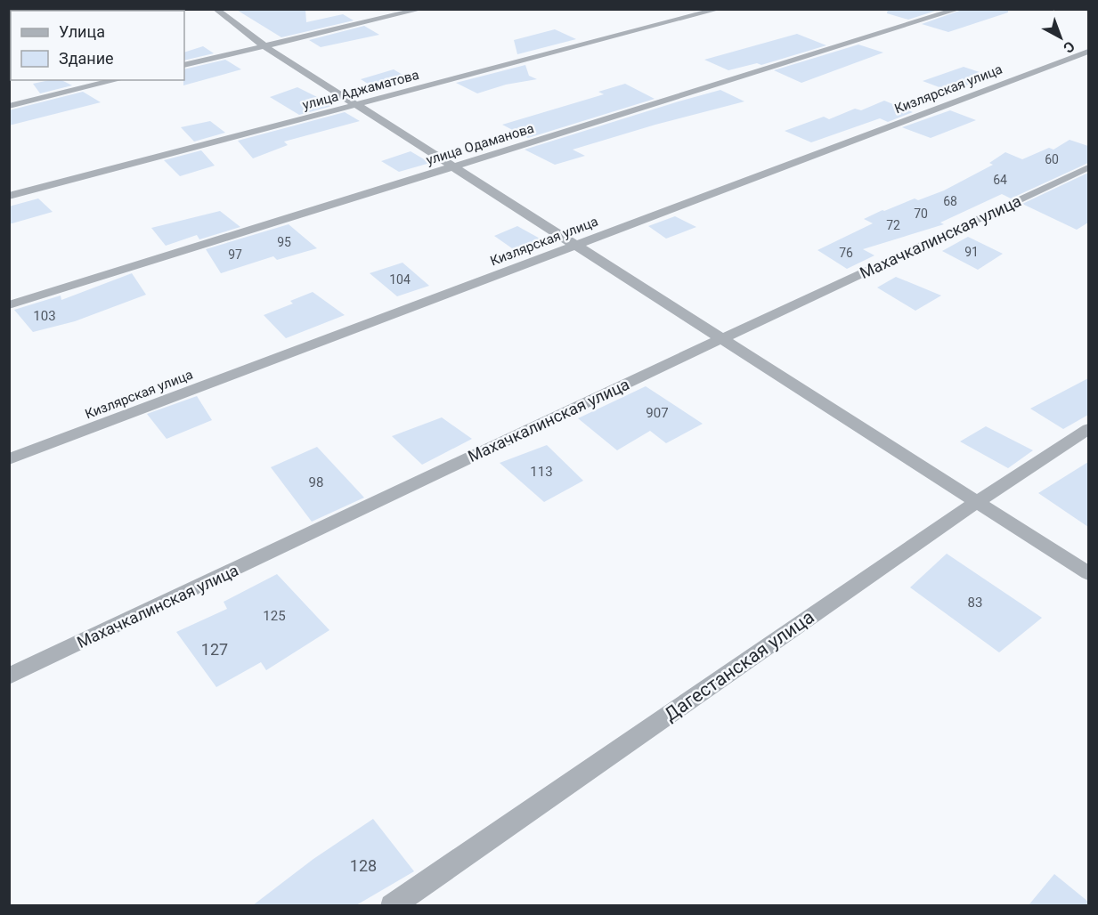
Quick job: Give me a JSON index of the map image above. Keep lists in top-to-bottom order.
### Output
{
  "streets": {
    "street": [
      "Кизлярская улица",
      "улица Аджаматова",
      "улица Одаманова",
      "Махачкалинская улица",
      "Дагестанская улица"
    ]
  },
  "house_numbers": [
    "60",
    "64",
    "68",
    "70",
    "72",
    "95",
    "91",
    "76",
    "97",
    "104",
    "103",
    "907",
    "113",
    "98",
    "83",
    "125",
    "127",
    "128"
  ],
  "legend": ["Улица", "Здание"],
  "north": "bottom right"
}
